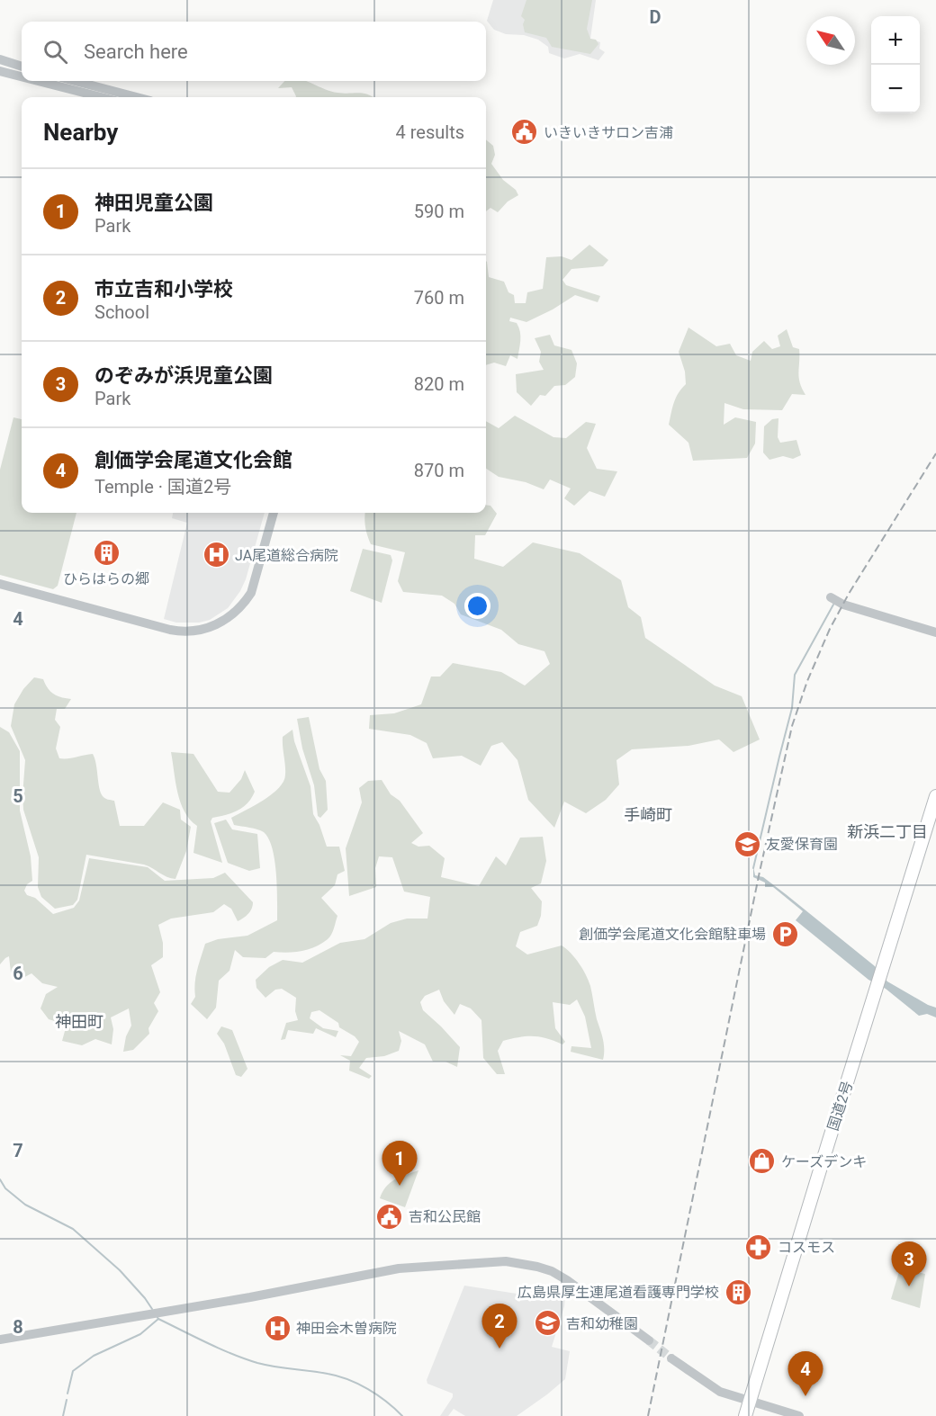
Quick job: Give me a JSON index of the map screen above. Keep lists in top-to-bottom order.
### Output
{
  "streets": {
    "highway": ["国道2号"]
  },
  "districts": ["手崎町", "新浜二丁目", "神田町"],
  "places": {
    "public building": ["いきいきサロン吉浦", "吉和公民館"],
    "building": ["ひらはらの郷", "広島県厚生連尾道看護専門学校"],
    "hospital": ["JA尾道総合病院", "神田会木曽病院"],
    "school or university": ["友愛保育園", "吉和幼稚園"],
    "parking": ["創価学会尾道文化会館駐車場"],
    "shop": ["ケーズデンキ"],
    "pharmacy": ["コスモス"]
  },
  "north": "top left",
  "page": {
    "map_buttons": ["+", "−"],
    "search": "Search here",
    "heading": ["Nearby", "4 results"],
    "list": [
      {
        "mark": "1",
        "name": "神田児童公園",
        "note": "Park",
        "value": "590 m"
      },
      {
        "mark": "2",
        "name": "市立吉和小学校",
        "note": "School",
        "value": "760 m"
      },
      {
        "mark": "3",
        "name": "のぞみが浜児童公園",
        "note": "Park",
        "value": "820 m"
      },
      {
        "mark": "4",
        "name": "創価学会尾道文化会館",
        "note": "Temple · 国道2号",
        "value": "870 m"
      }
    ],
    "pins": [
      "1",
      "3",
      "2",
      "4"
    ]
  },
  "grid": {
    "columns": ["D"],
    "rows": [
      "4",
      "5",
      "6",
      "7",
      "8"
    ]
  }
}
